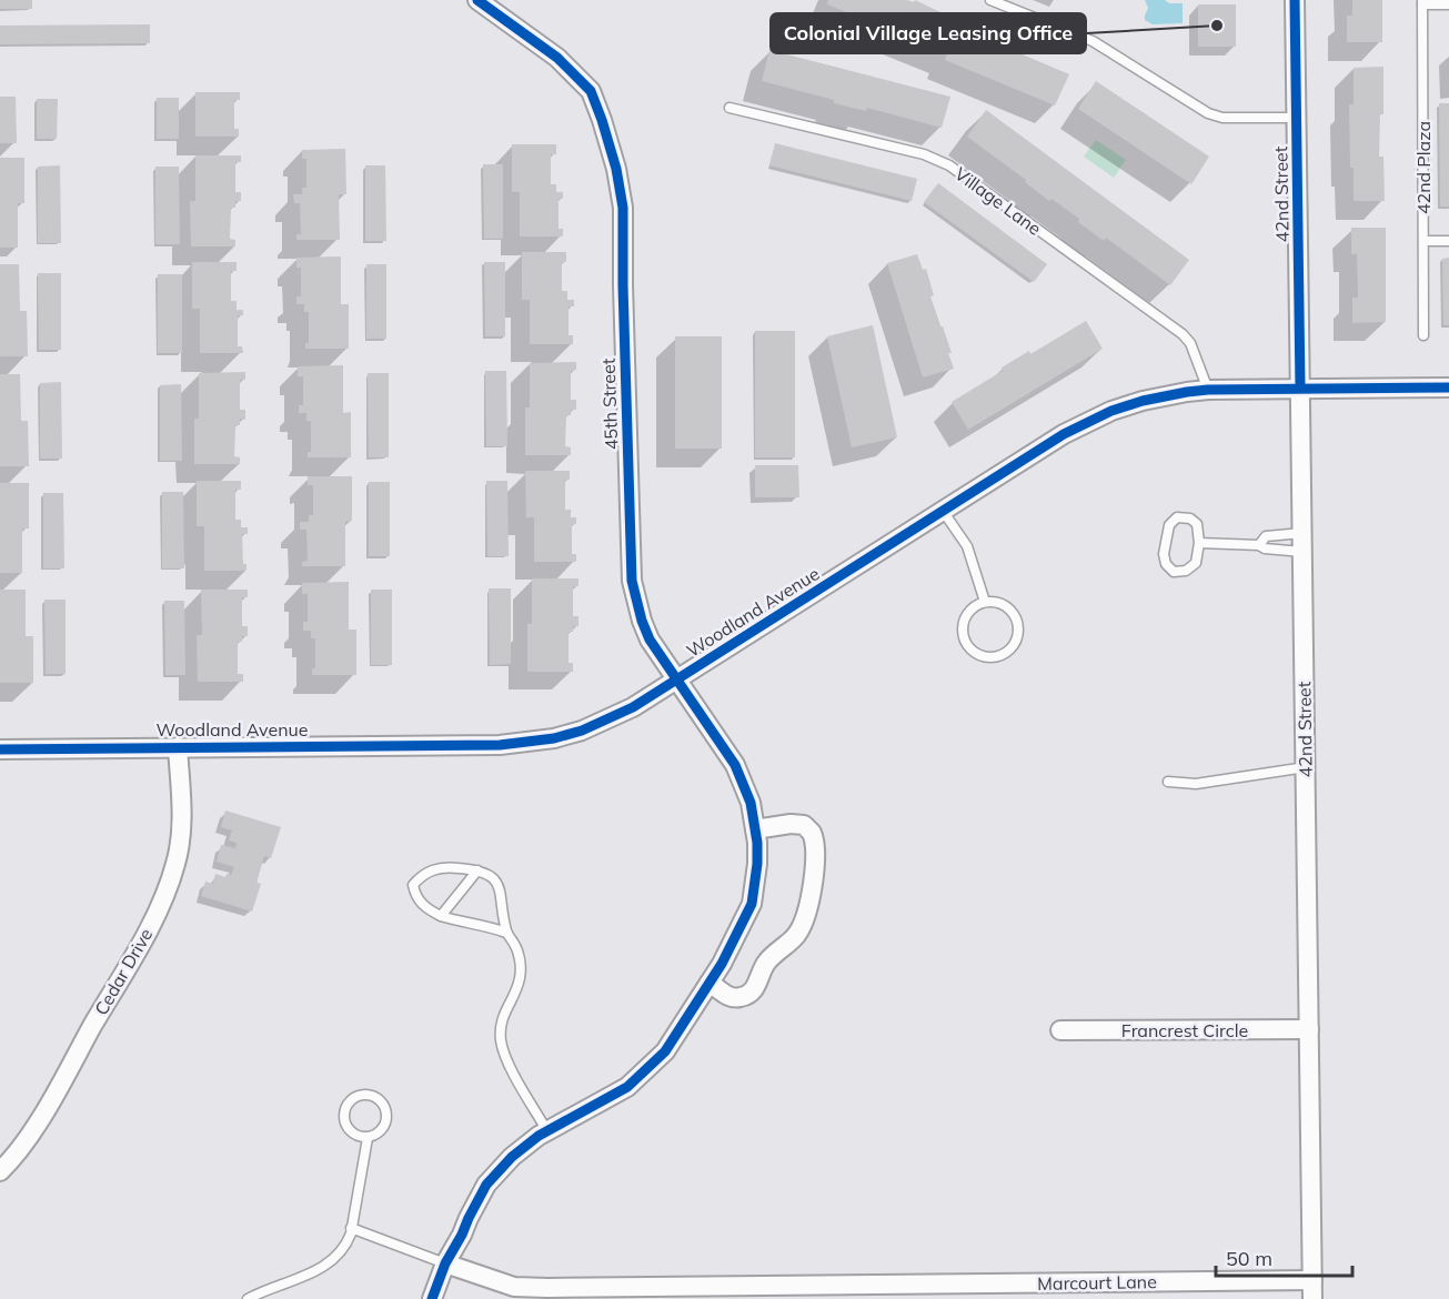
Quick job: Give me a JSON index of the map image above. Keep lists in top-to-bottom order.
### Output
{
  "streets": {
    "street": [
      "42nd Street",
      "45th Street",
      "Woodland Avenue",
      "Cedar Drive",
      "Francrest Circle",
      "Marcourt Lane"
    ],
    "lane": ["42nd Plaza", "Village Lane"]
  },
  "crossings": [
    ["42nd Street", "Woodland Avenue"],
    ["42nd Street", "Francrest Circle"],
    ["42nd Street", "Marcourt Lane"],
    ["Village Lane", "Woodland Avenue"],
    ["45th Street", "Woodland Avenue"],
    ["45th Street", "Marcourt Lane"],
    ["Woodland Avenue", "Cedar Drive"]
  ],
  "places": ["Colonial Village Leasing Office"],
  "scale_bar": "50 m"
}
